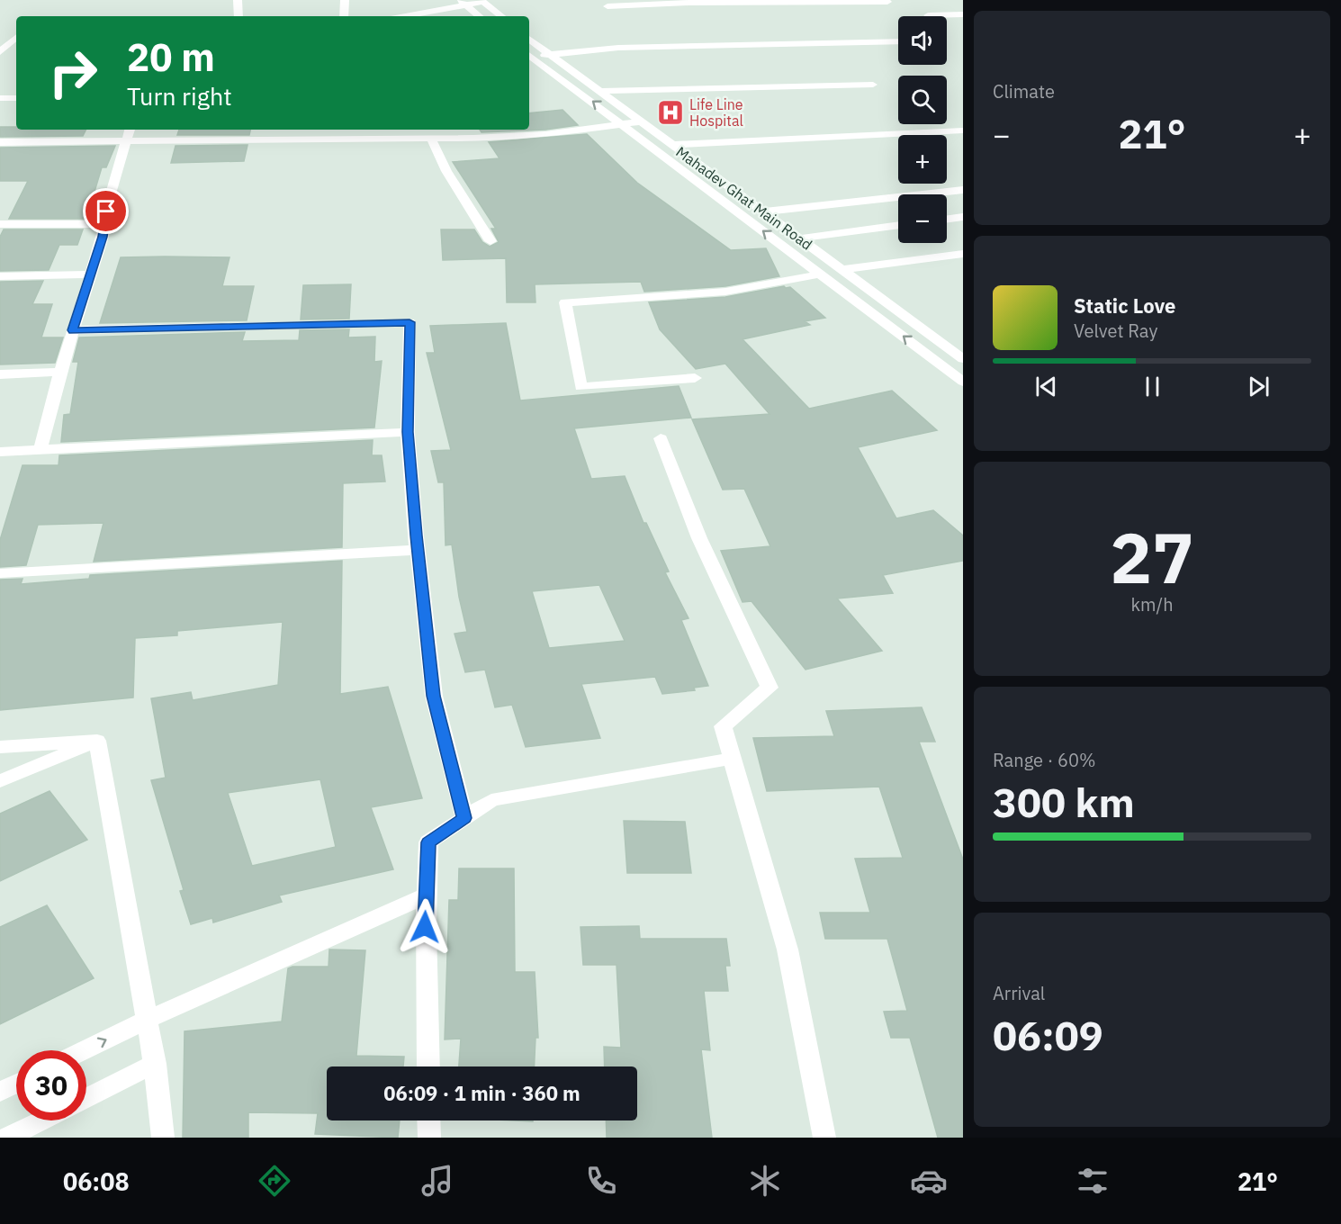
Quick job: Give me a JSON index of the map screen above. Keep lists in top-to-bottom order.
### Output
{
  "streets": {
    "street": ["Mahadev Ghat Main Road"]
  },
  "places": {
    "hospital": ["Life Line Hospital"]
  },
  "page": {
    "tile": [
      "Climate",
      ["27", "km/h"],
      ["Range · 60%", "300 km"],
      ["Arrival", "06:09"]
    ],
    "map_buttons": ["+", "−"],
    "turn": ["20 m", "Turn right"],
    "heat": ["−", "21°", "+"],
    "song": ["Static Love", "Velvet Ray"],
    "limit": "30",
    "trip": "06:09 · 1 min · 360 m",
    "tabs": ["06:08", "21°"]
  }
}
